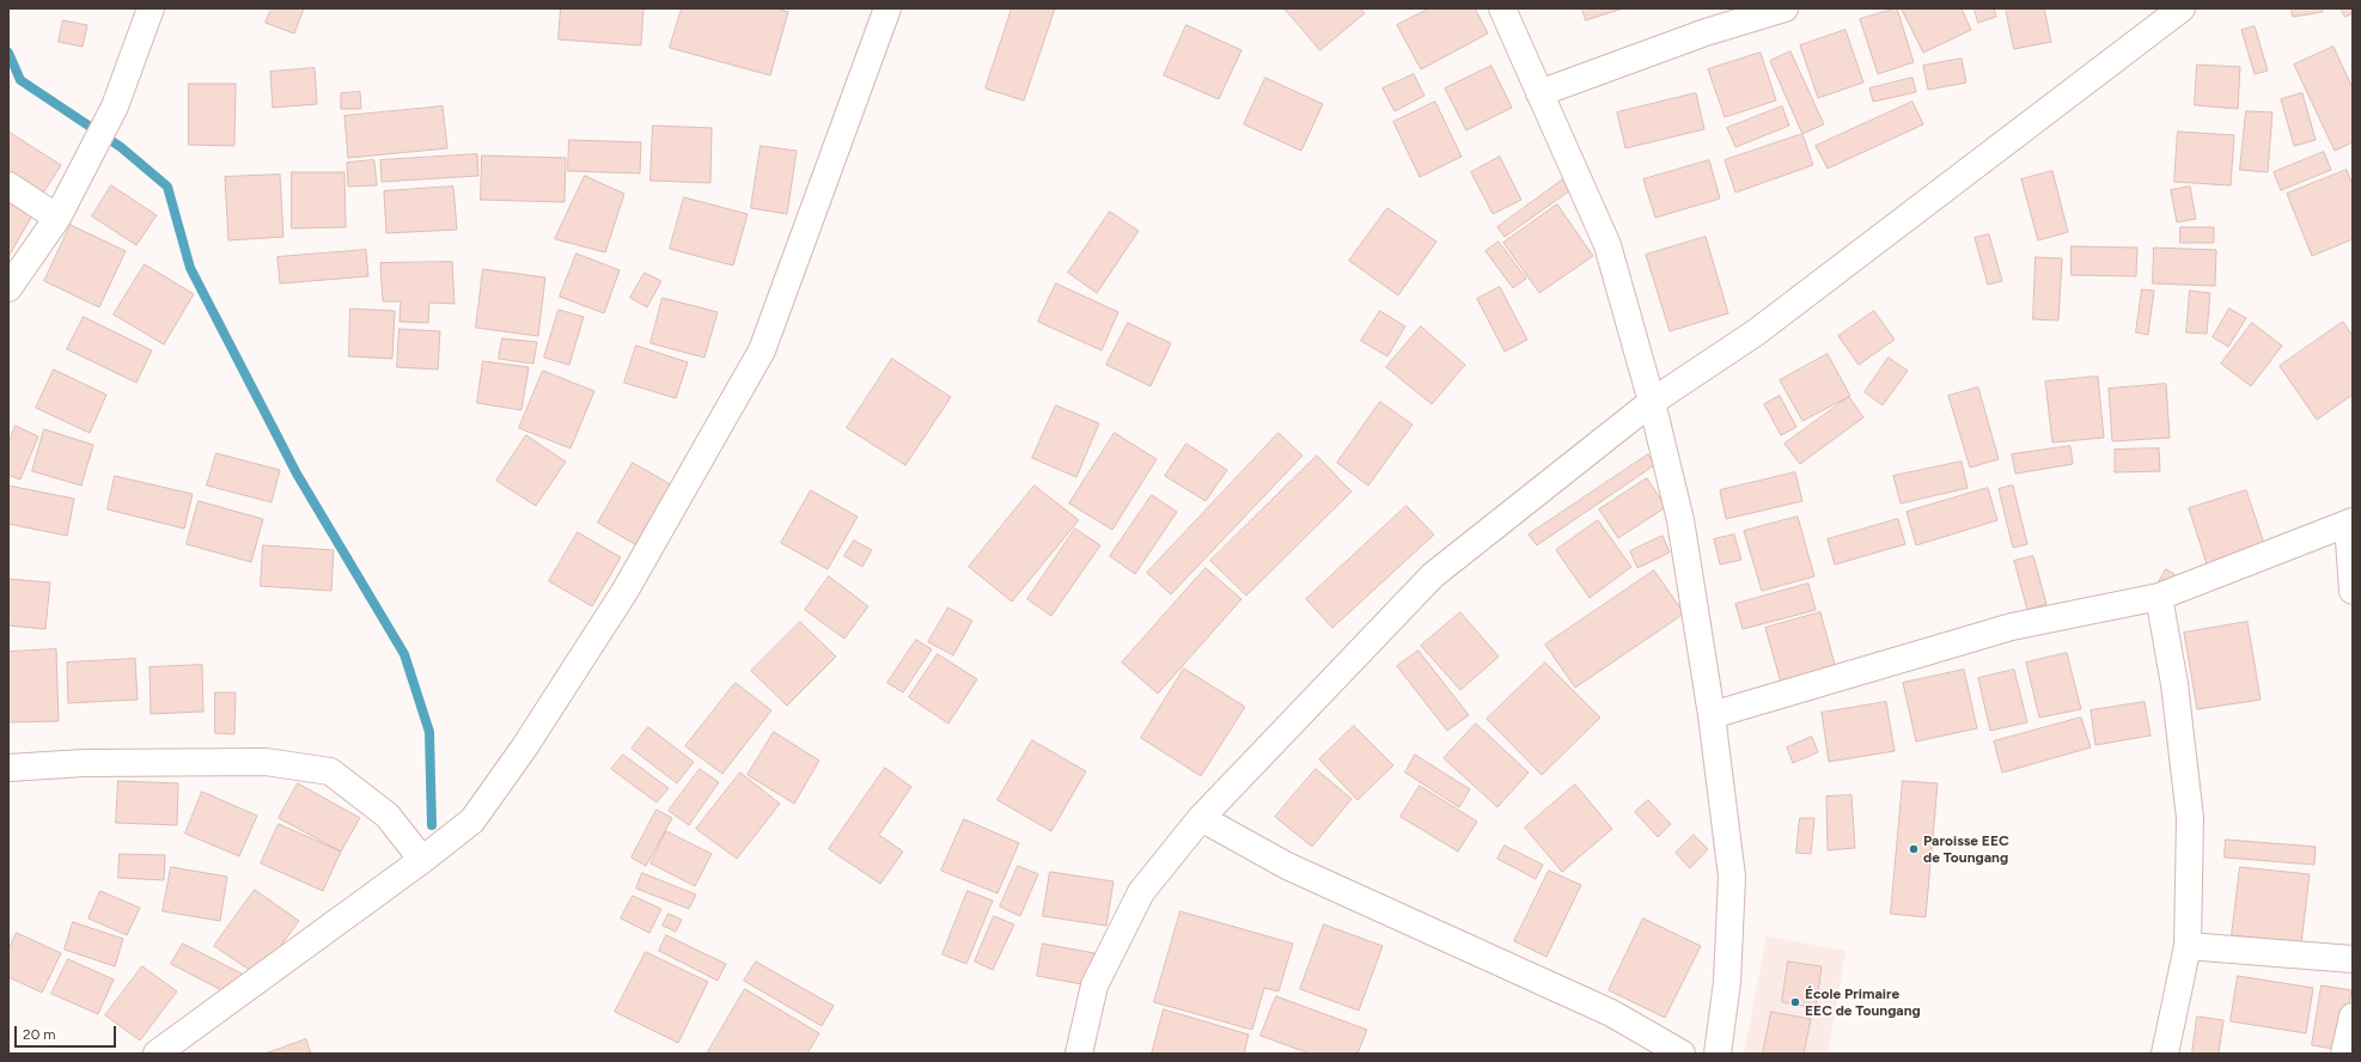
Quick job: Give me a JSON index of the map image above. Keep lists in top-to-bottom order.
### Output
{
  "places": ["Paroisse EEC de Toungang", "École Primaire EEC de Toungang"],
  "scale_bar": "20 m"
}
